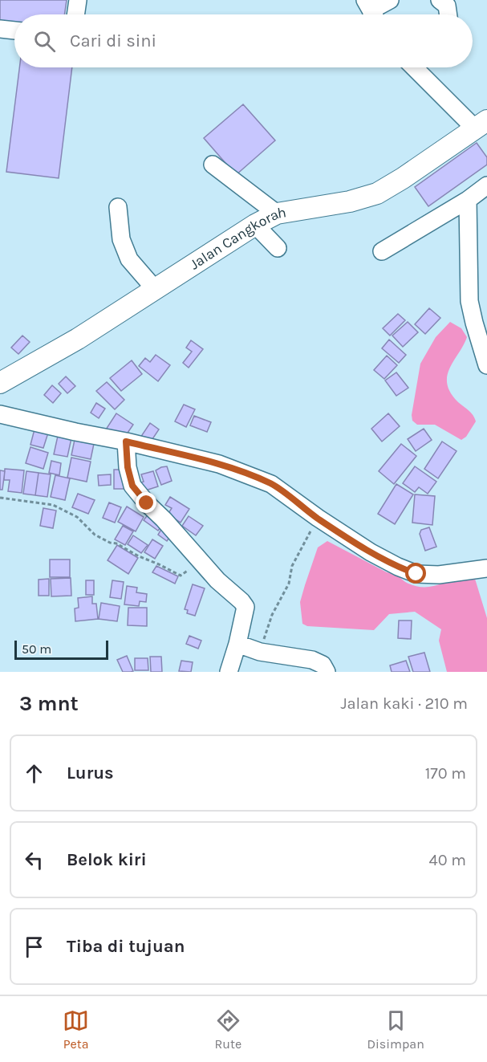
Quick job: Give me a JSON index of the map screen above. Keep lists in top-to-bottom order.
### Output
{
  "streets": {
    "main road": ["Jalan Cangkorah"]
  },
  "scale_bar": "50 m",
  "page": {
    "search": "Cari di sini",
    "scale": "50 m",
    "heading": ["3 mnt", "Jalan kaki · 210 m"],
    "list": [
      ["Lurus", "170 m"],
      ["Belok kiri", "40 m"],
      "Tiba di tujuan"
    ],
    "nav": ["Peta", "Rute", "Disimpan"]
  }
}
